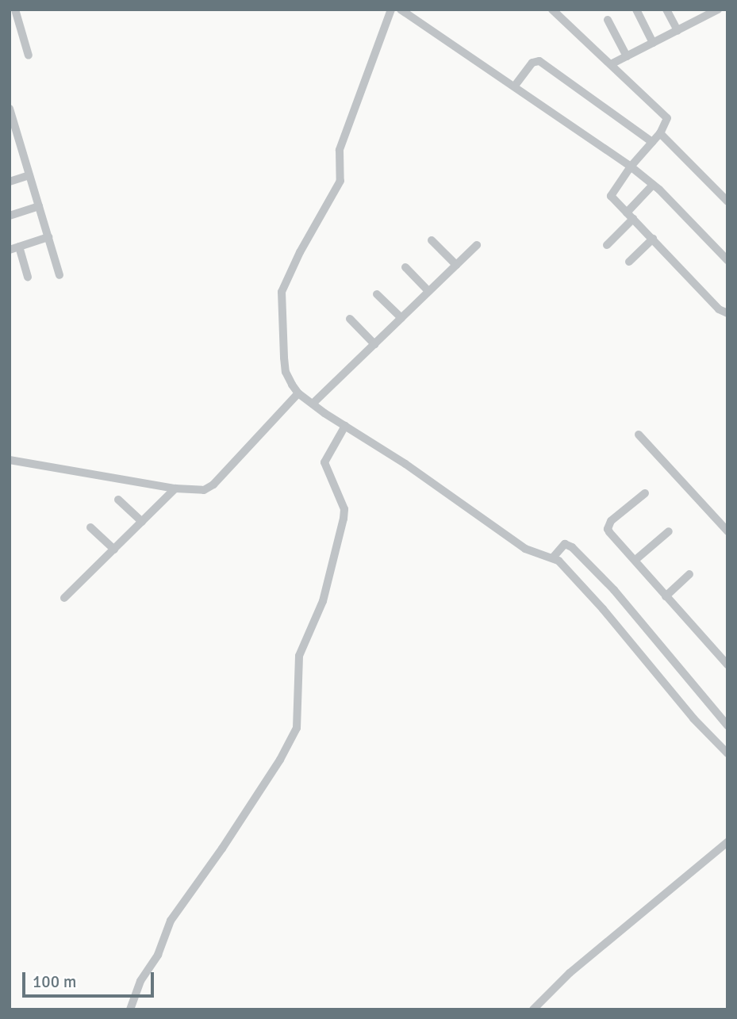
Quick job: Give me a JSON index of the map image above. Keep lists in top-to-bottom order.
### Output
{
  "scale_bar": "100 m"
}
